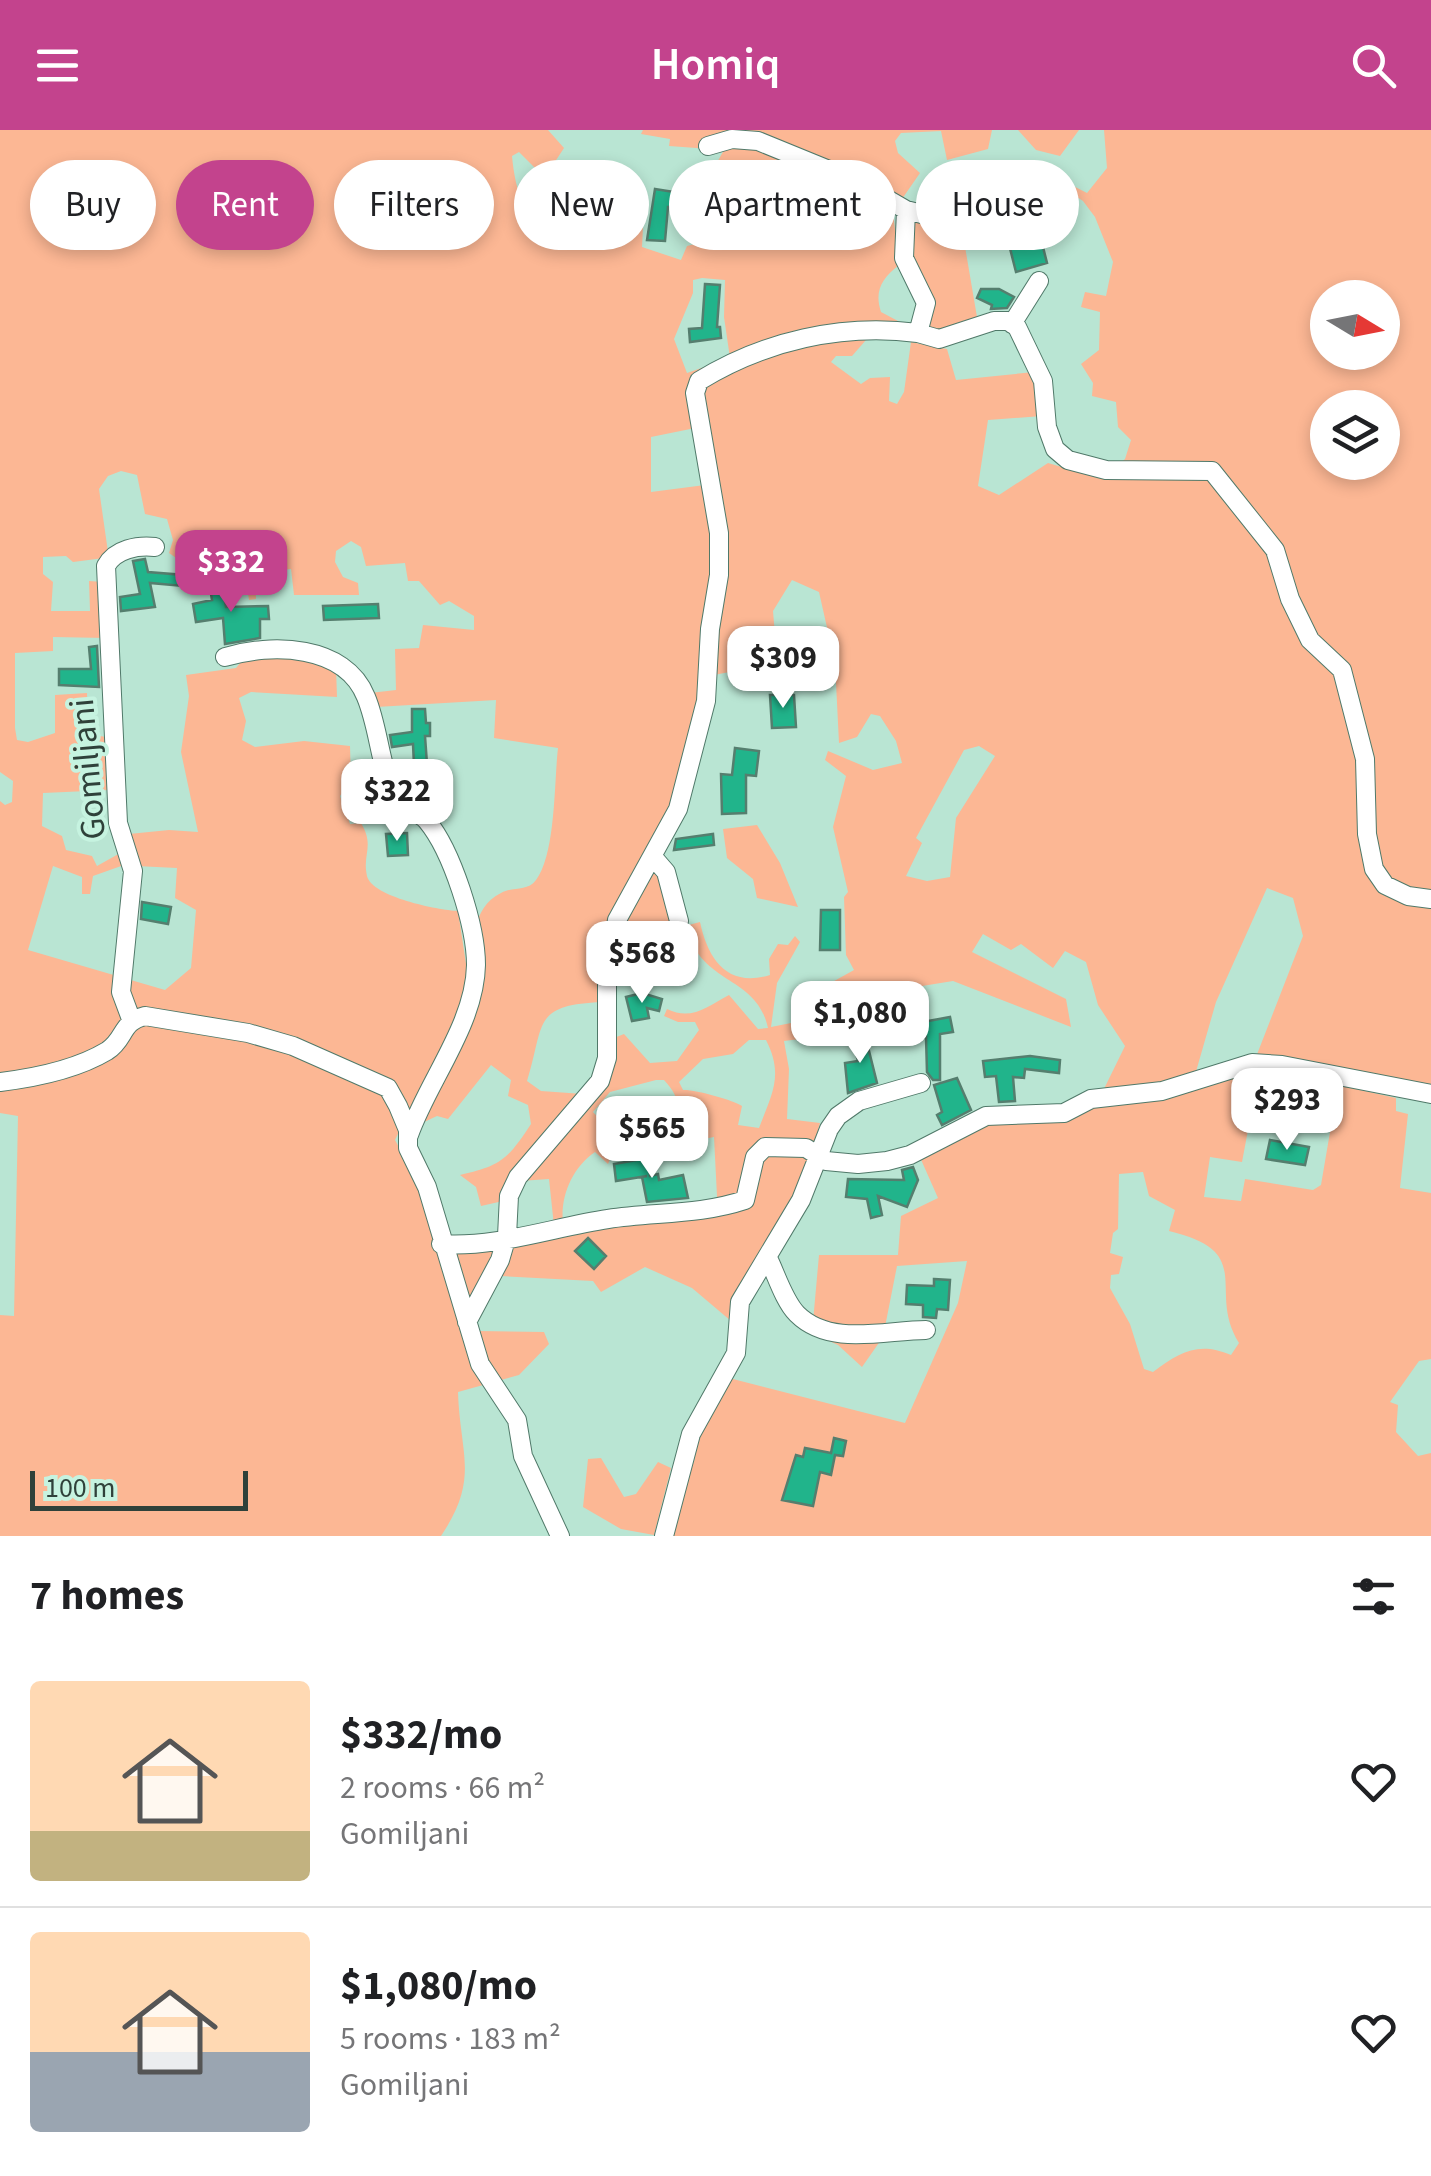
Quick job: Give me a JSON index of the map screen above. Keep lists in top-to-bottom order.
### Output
{
  "streets": {
    "street": ["Gomiljani"]
  },
  "scale_bar": "100 m",
  "north": "right",
  "page": {
    "header": "Homiq",
    "chip": [
      "Buy",
      "Rent",
      "Filters",
      "New",
      "Apartment",
      "House"
    ],
    "price": [
      "$332",
      "$309",
      "$322",
      "$568",
      "$1,080",
      "$293",
      "$565"
    ],
    "scale": "100 m",
    "heading": "7 homes",
    "list": [
      {
        "name": "$332/mo",
        "note": "2 rooms · 66 m² · Gomiljani"
      },
      {
        "name": "$1,080/mo",
        "note": "5 rooms · 183 m² · Gomiljani"
      }
    ]
  }
}
